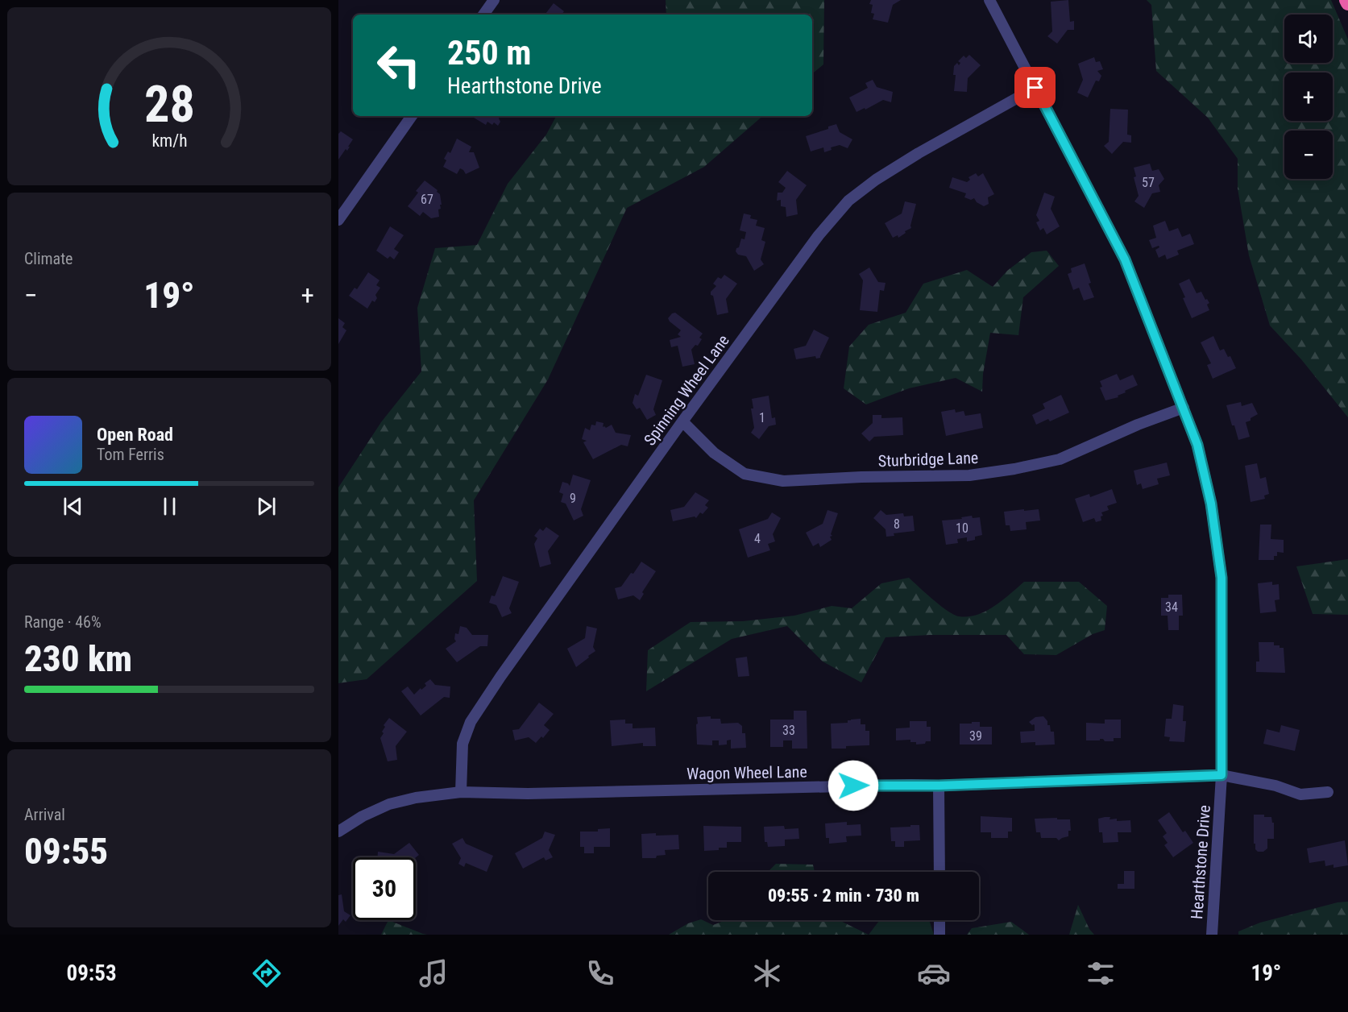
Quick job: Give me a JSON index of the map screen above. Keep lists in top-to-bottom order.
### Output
{
  "streets": {
    "street": [
      "Spinning Wheel Lane",
      "Sturbridge Lane",
      "Wagon Wheel Lane",
      "Hearthstone Drive"
    ]
  },
  "crossings": [
    ["Spinning Wheel Lane", "Sturbridge Lane"],
    ["Spinning Wheel Lane", "Wagon Wheel Lane"],
    ["Spinning Wheel Lane", "Hearthstone Drive"],
    ["Sturbridge Lane", "Hearthstone Drive"],
    ["Wagon Wheel Lane", "Hearthstone Drive"]
  ],
  "house_numbers": [
    "57",
    "67",
    "1",
    "9",
    "8",
    "10",
    "4",
    "34",
    "33",
    "39"
  ],
  "page": {
    "map_buttons": ["+", "−"],
    "turn": ["250 m", "Hearthstone Drive"],
    "tile": [
      "Climate",
      ["Range · 46%", "230 km"],
      ["Arrival", "09:55"]
    ],
    "heat": ["−", "19°", "+"],
    "song": ["Open Road", "Tom Ferris"],
    "limit": "30",
    "trip": "09:55 · 2 min · 730 m",
    "tabs": ["09:53", "19°"],
    "gauge": ["28", "km/h"]
  }
}
